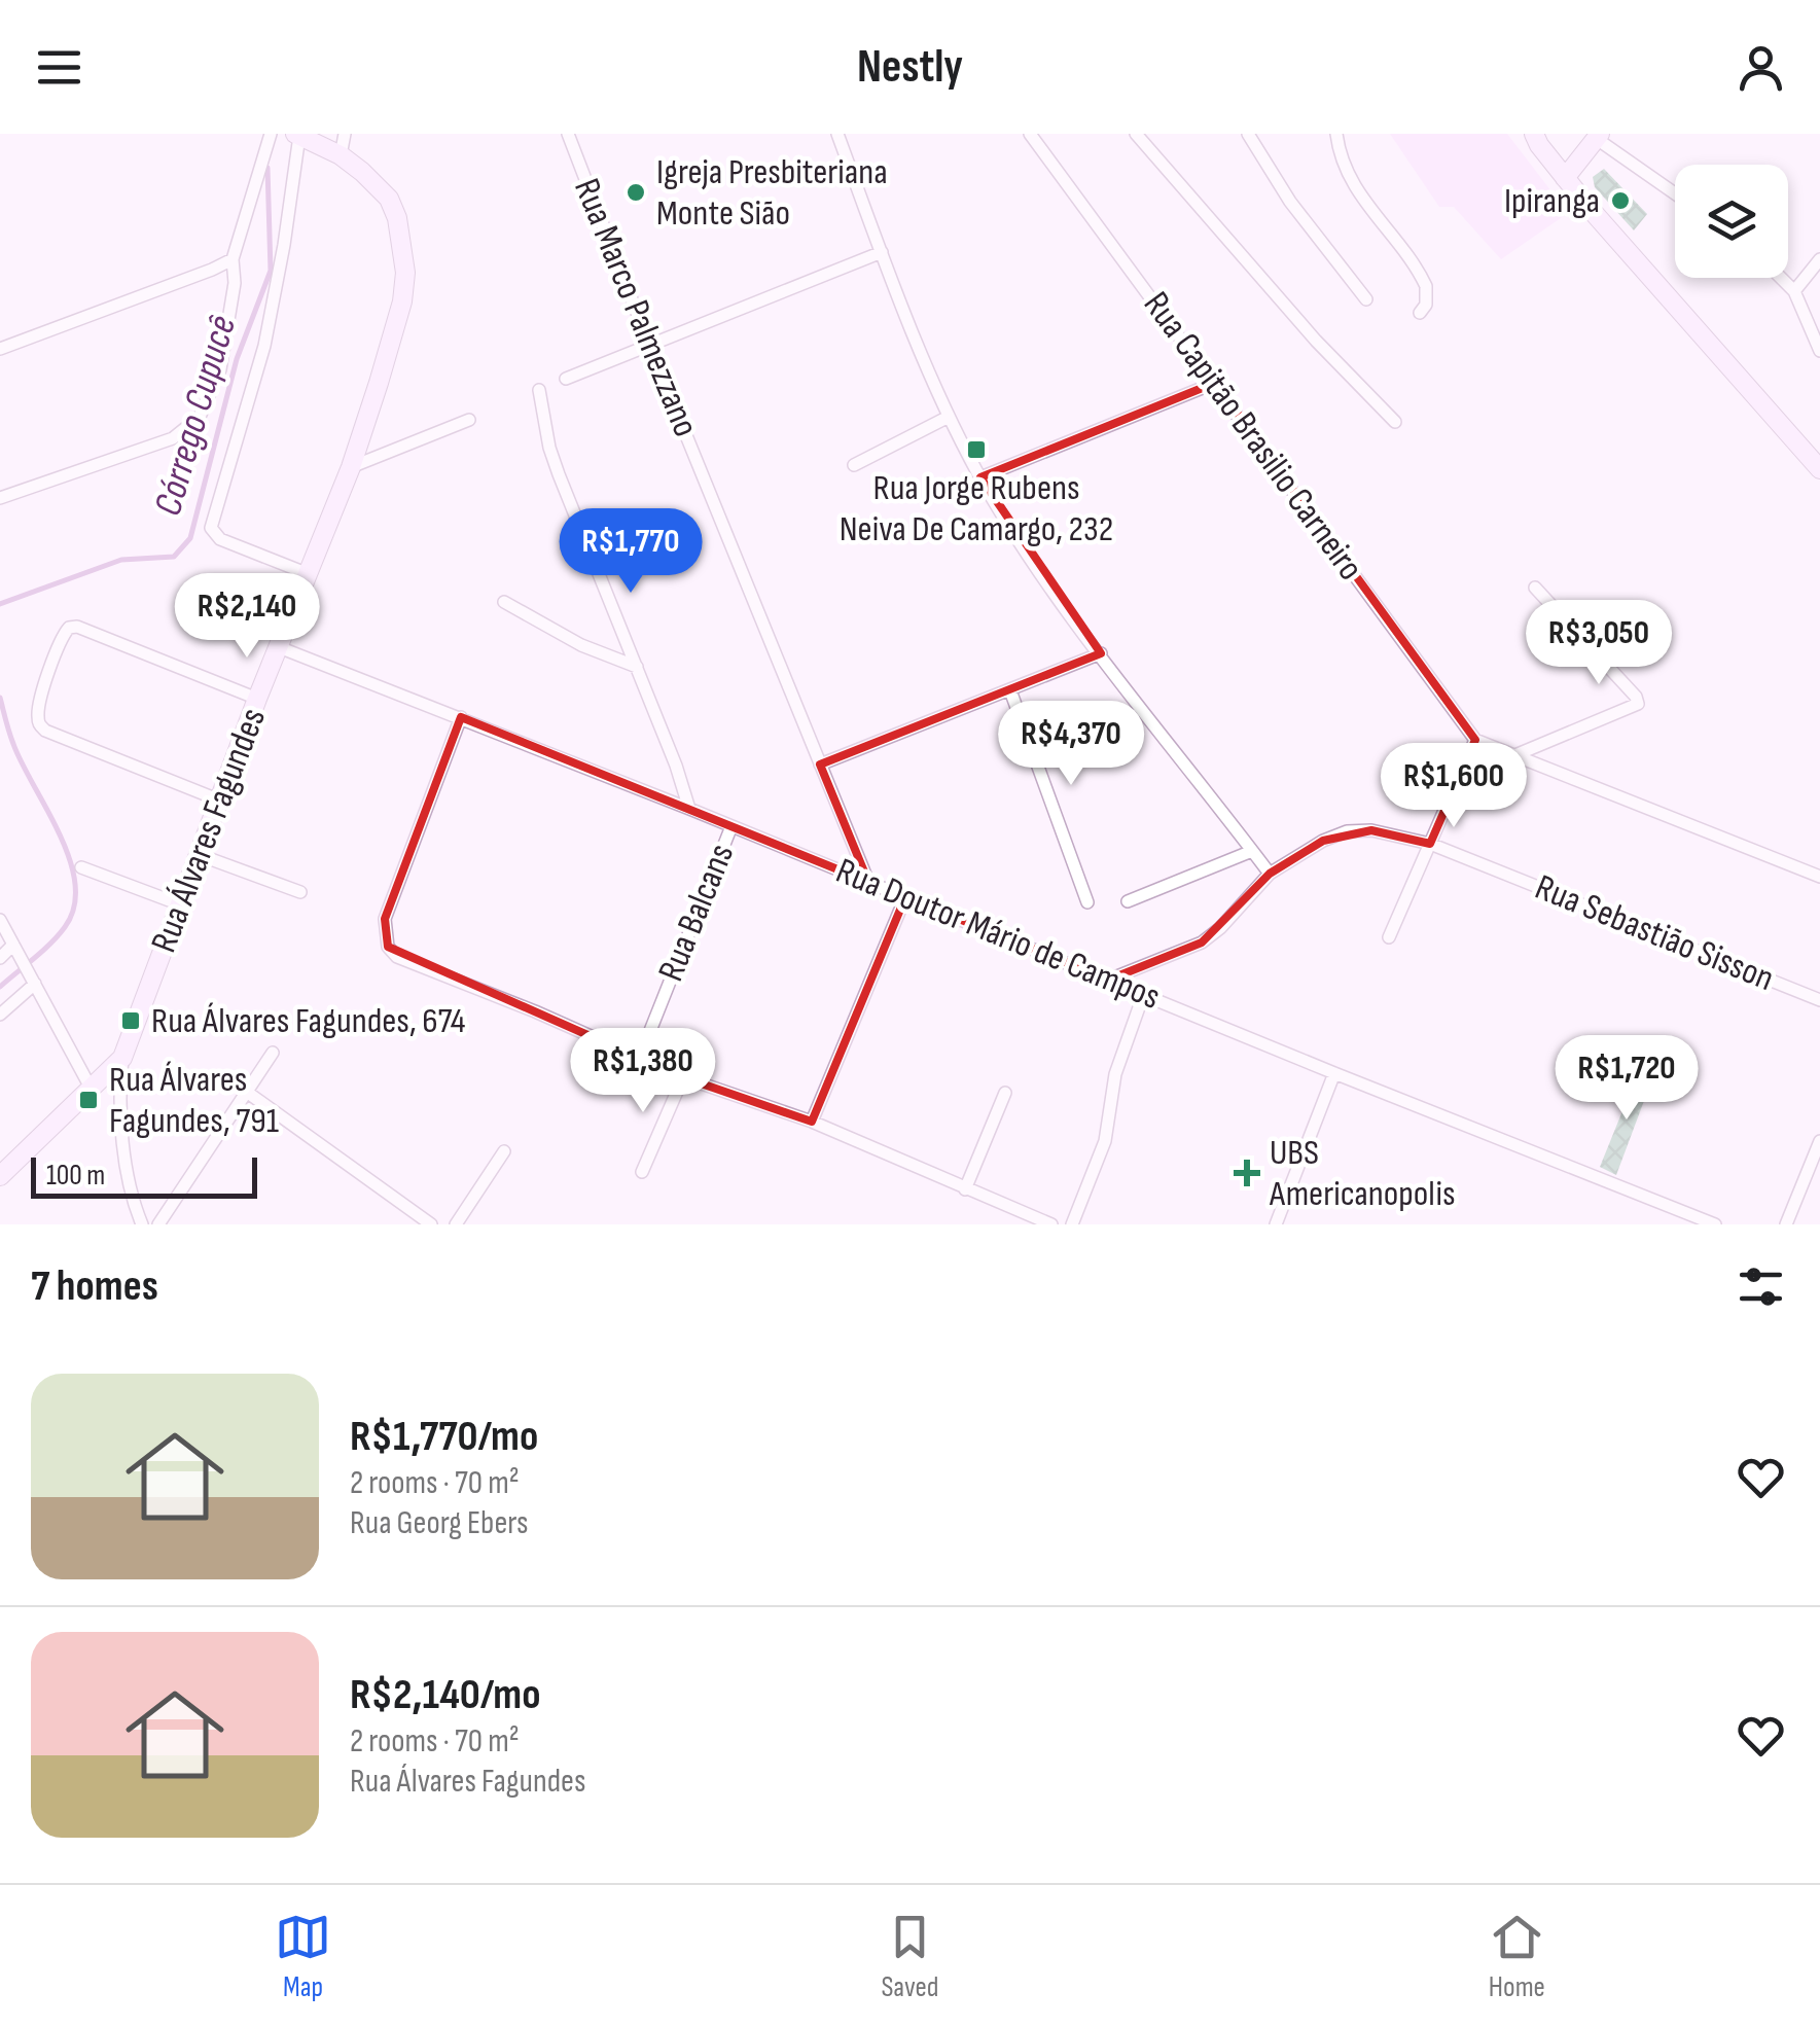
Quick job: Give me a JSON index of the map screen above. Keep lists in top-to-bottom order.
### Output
{
  "streets": {
    "street": [
      "Rua Marco Palmezzano",
      "Rua Capitão Brasilio Carneiro",
      "Rua Álvares Fagundes",
      "Rua Balcans",
      "Rua Sebastião Sisson",
      "Rua Doutor Mário de Campos"
    ]
  },
  "crossings": [
    ["Rua Marco Palmezzano", "Rua Doutor Mário de Campos"],
    ["Rua Álvares Fagundes", "Rua Doutor Mário de Campos"],
    ["Rua Balcans", "Rua Doutor Mário de Campos"],
    ["Rua Sebastião Sisson", "Rua Doutor Mário de Campos"]
  ],
  "water": ["Córrego Cupucê"],
  "places": {
    "other": ["Igreja Presbiteriana Monte Sião", "Ipiranga"],
    "transit": ["Rua Jorge Rubens Neiva De Camargo, 232", "Rua Álvares Fagundes, 674", "Rua Álvares Fagundes, 791"],
    "health": ["UBS Americanopolis"]
  },
  "scale_bar": "100 m",
  "page": {
    "header": "Nestly",
    "price": [
      "R$1,770",
      "R$2,140",
      "R$3,050",
      "R$4,370",
      "R$1,600",
      "R$1,380",
      "R$1,720"
    ],
    "scale": "100 m",
    "heading": "7 homes",
    "list": [
      {
        "name": "R$1,770/mo",
        "note": "2 rooms · 70 m² · Rua Georg Ebers"
      },
      {
        "name": "R$2,140/mo",
        "note": "2 rooms · 70 m² · Rua Álvares Fagundes"
      }
    ],
    "tabs": ["Map", "Saved", "Home"]
  }
}
